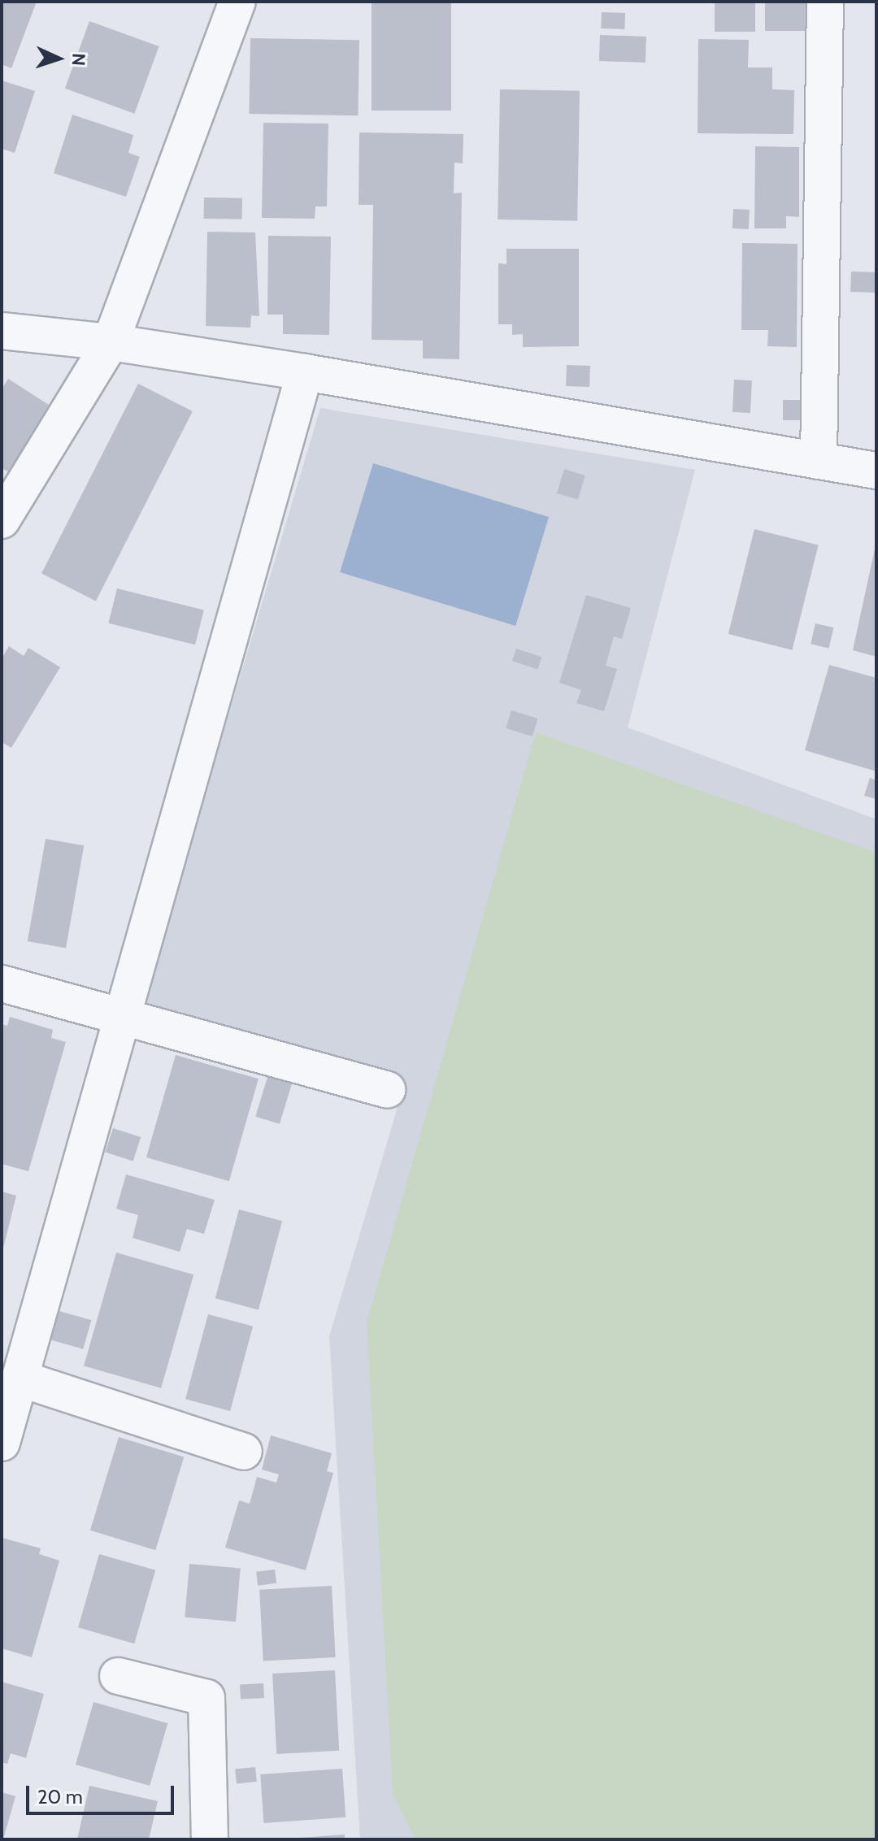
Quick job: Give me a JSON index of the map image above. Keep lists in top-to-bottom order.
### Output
{
  "scale_bar": "20 m",
  "north": "right"
}
